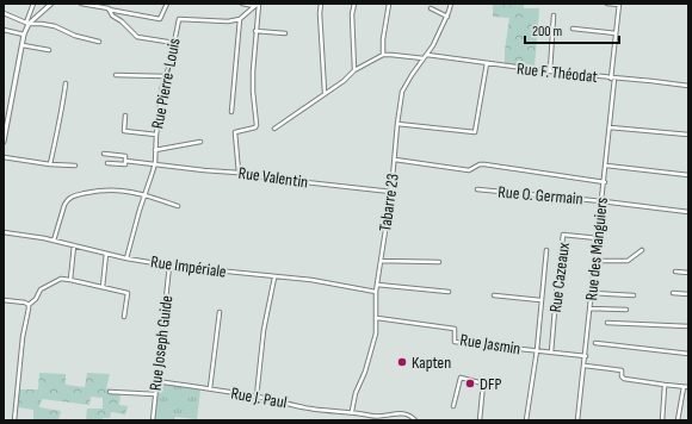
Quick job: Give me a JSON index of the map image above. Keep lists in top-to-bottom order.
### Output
{
  "streets": {
    "street": [
      "Rue F. Théodat",
      "Rue Pierre-Louis",
      "Rue Valentin",
      "Rue O. Germain",
      "Tabarre 23",
      "Rue des Manguiers",
      "Rue Impériale",
      "Rue Cazeaux",
      "Rue Joseph Guide",
      "Rue Jasmin",
      "Rue J. Paul"
    ]
  },
  "crossings": [
    ["Rue F. Théodat", "Tabarre 23"],
    ["Rue F. Théodat", "Rue des Manguiers"],
    ["Rue Pierre-Louis", "Rue Valentin"],
    ["Rue Pierre-Louis", "Rue Impériale"],
    ["Rue Valentin", "Tabarre 23"],
    ["Rue O. Germain", "Rue des Manguiers"],
    ["Tabarre 23", "Rue Impériale"],
    ["Tabarre 23", "Rue Jasmin"],
    ["Tabarre 23", "Rue J. Paul"],
    ["Rue des Manguiers", "Rue Cazeaux"],
    ["Rue des Manguiers", "Rue Jasmin"],
    ["Rue Impériale", "Rue Joseph Guide"],
    ["Rue Cazeaux", "Rue Jasmin"],
    ["Rue Joseph Guide", "Rue J. Paul"]
  ],
  "places": ["Kapten", "DFP"],
  "scale_bar": "200 m"
}
